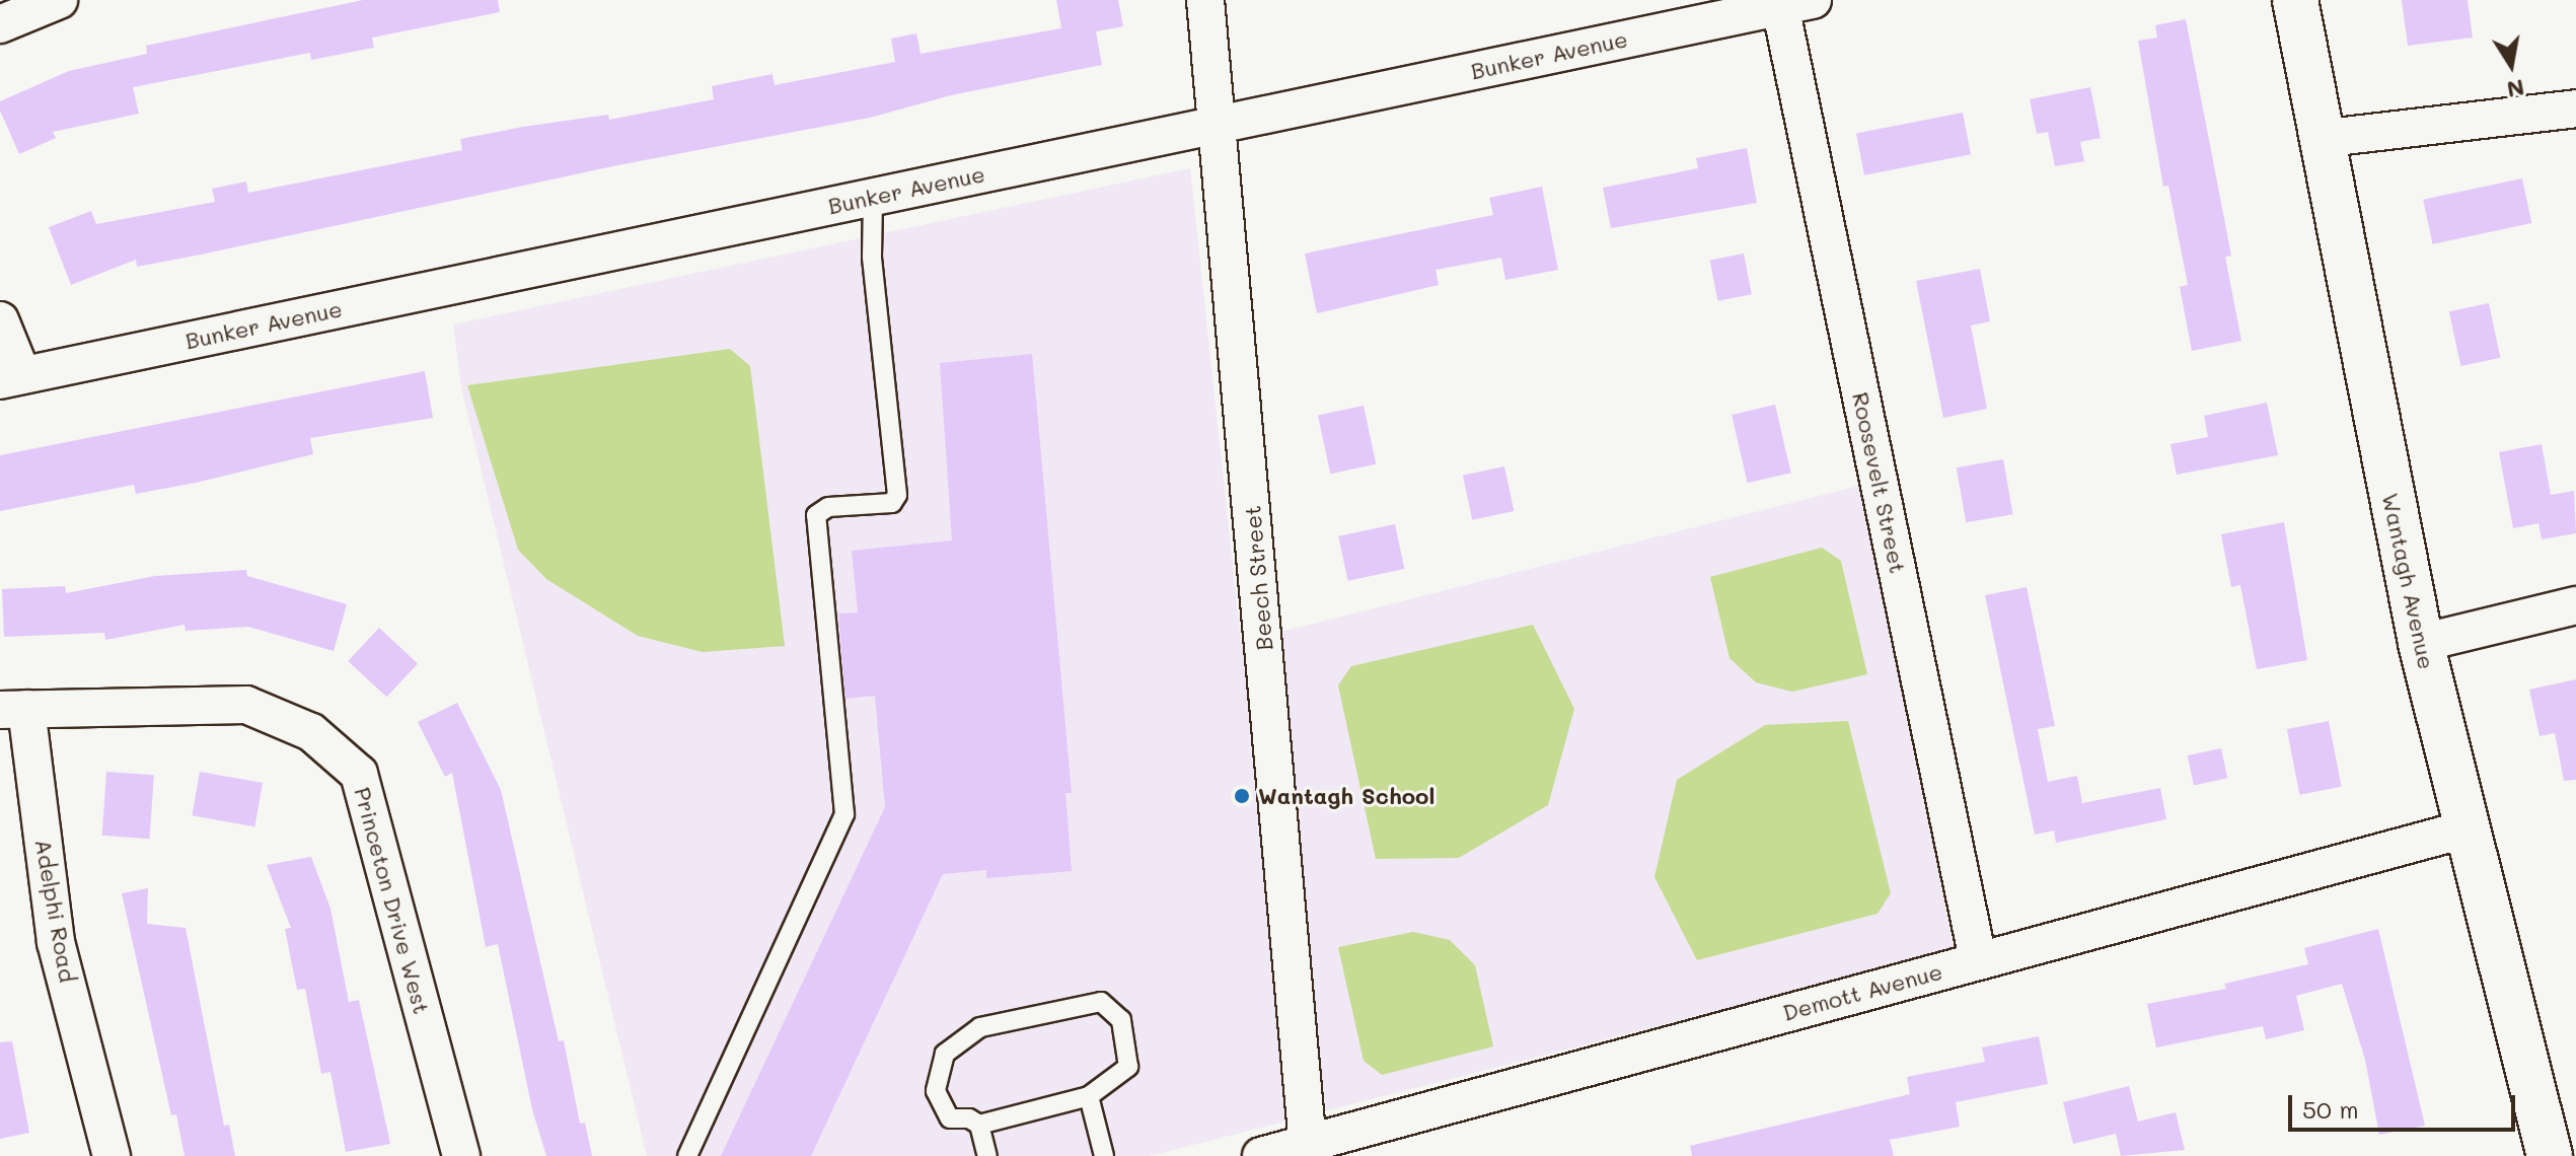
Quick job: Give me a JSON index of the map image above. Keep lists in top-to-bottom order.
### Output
{
  "streets": {
    "main road": ["Wantagh Avenue"],
    "street": [
      "Bunker Avenue",
      "Roosevelt Street",
      "Beech Street",
      "Princeton Drive West",
      "Adelphi Road",
      "Demott Avenue"
    ]
  },
  "crossings": [
    ["Bunker Avenue", "Roosevelt Street"],
    ["Bunker Avenue", "Beech Street"],
    ["Roosevelt Street", "Demott Avenue"],
    ["Beech Street", "Demott Avenue"],
    ["Wantagh Avenue", "Demott Avenue"],
    ["Princeton Drive West", "Adelphi Road"]
  ],
  "places": ["Wantagh School"],
  "scale_bar": "50 m",
  "north": "bottom"
}
